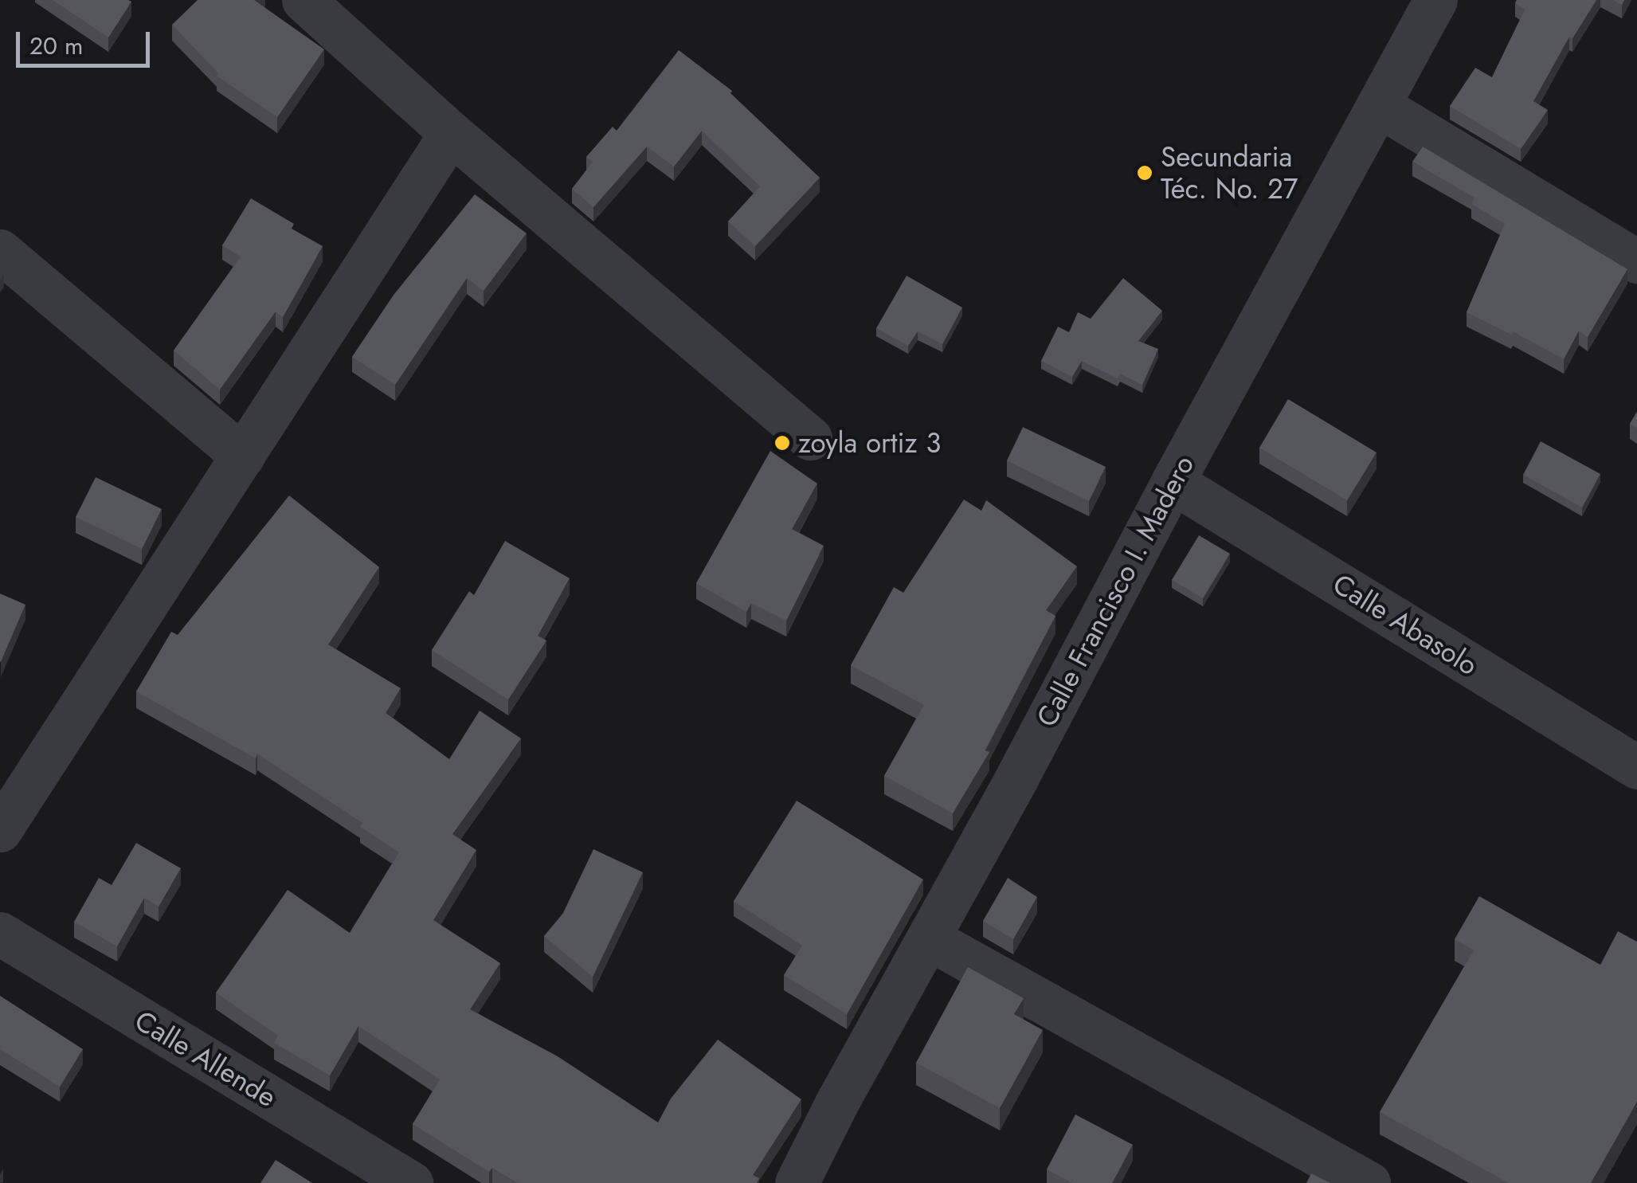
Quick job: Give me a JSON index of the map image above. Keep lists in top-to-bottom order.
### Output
{
  "streets": {
    "street": ["Calle Francisco I. Madero", "Calle Abasolo", "Calle Allende"]
  },
  "crossings": [
    ["Calle Francisco I. Madero", "Calle Abasolo"]
  ],
  "places": ["Secundaria Téc. No. 27", "zoyla ortiz 3"],
  "scale_bar": "20 m"
}
